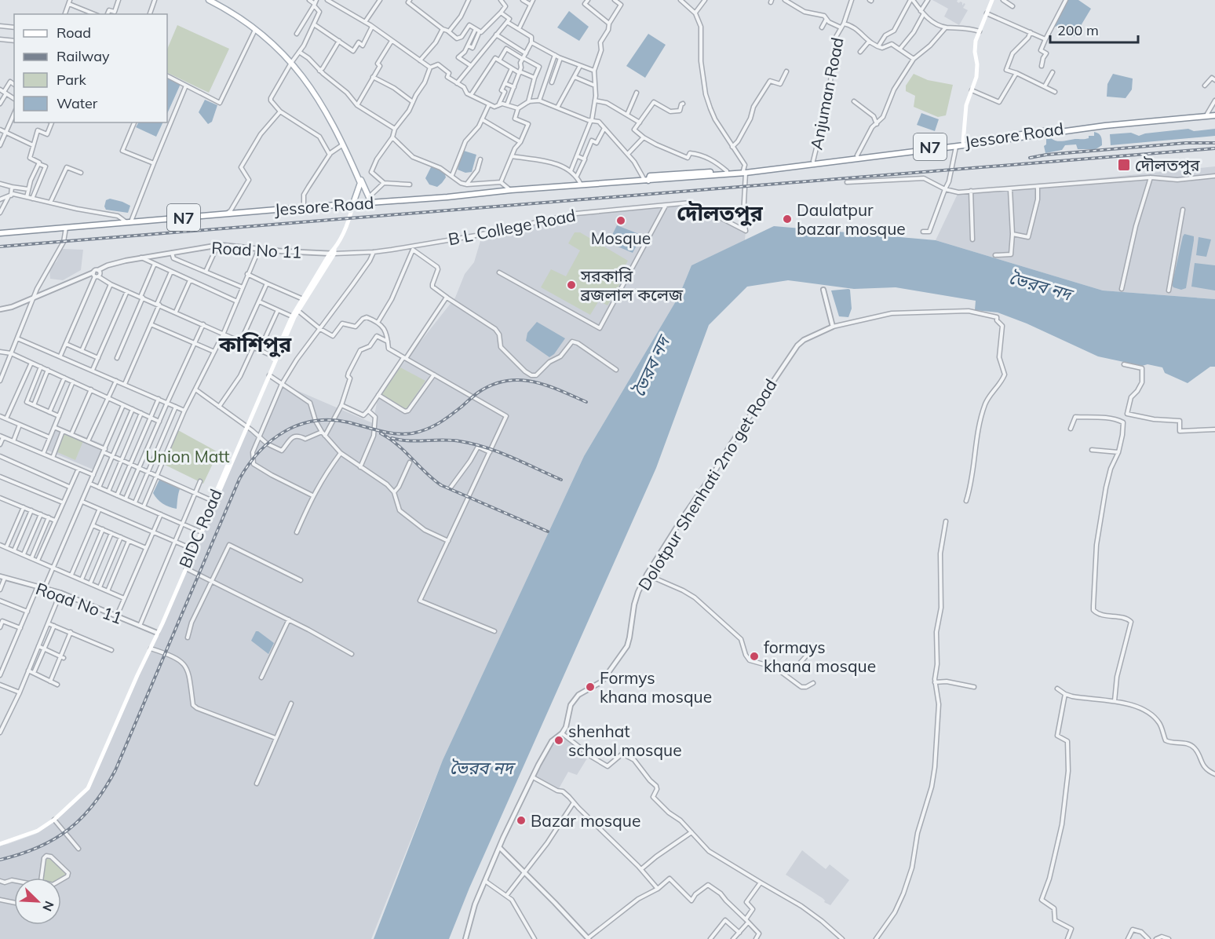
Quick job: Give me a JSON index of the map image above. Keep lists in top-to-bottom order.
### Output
{
  "streets": {
    "main road": ["Jessore Road", "N7", "BIDC Road"],
    "street": [
      "Anjuman Road",
      "B L College Road",
      "Road No 11",
      "Dolotpur Shenhati 2no get Road"
    ]
  },
  "crossings": [
    ["Anjuman Road", "Jessore Road"],
    ["Jessore Road", "B L College Road"],
    ["Jessore Road", "BIDC Road"],
    ["B L College Road", "Road No 11"],
    ["B L College Road", "BIDC Road"],
    ["Road No 11", "BIDC Road"]
  ],
  "districts": ["দৌলতপুর", "কাশিপুর"],
  "water": ["ভৈরব নদ"],
  "parks": ["Union Matt"],
  "places": {
    "transit": ["দৌলতপুর"],
    "other": [
      "Daulatpur bazar mosque",
      "Mosque",
      "সরকারি ব্রজলাল কলেজ",
      "formays khana mosque",
      "Formys khana mosque",
      "shenhat school mosque",
      "Bazar mosque"
    ]
  },
  "legend": [
    "Road",
    "Railway",
    "Park",
    "Water"
  ],
  "scale_bar": "200 m",
  "north": "bottom right"
}
